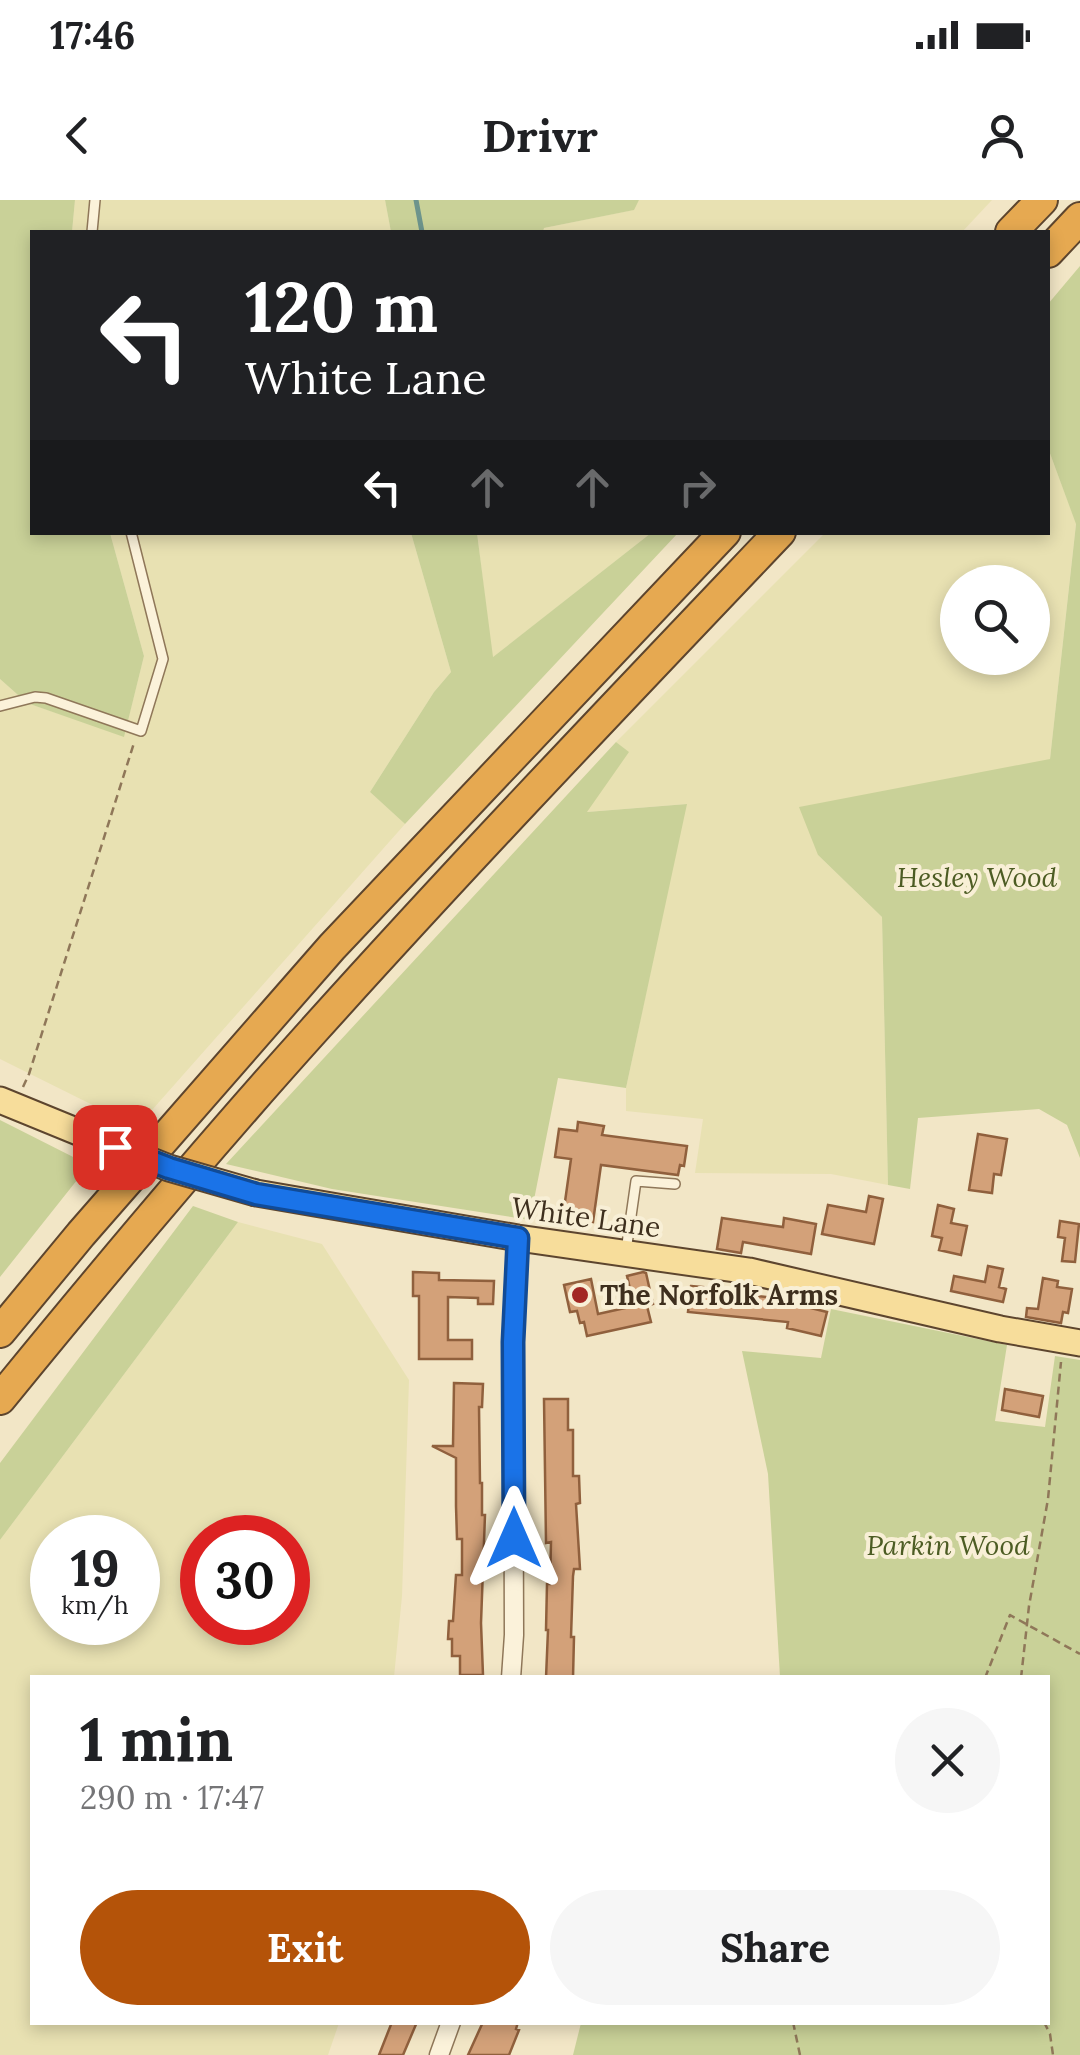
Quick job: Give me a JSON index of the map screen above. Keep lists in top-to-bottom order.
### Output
{
  "streets": {
    "main road": ["White Lane"]
  },
  "parks": ["Hesley Wood", "Parkin Wood"],
  "places": ["The Norfolk Arms"],
  "page": {
    "status": "17:46",
    "header": "Drivr",
    "turn": ["120 m", "White Lane"],
    "speed": "19 km/h",
    "limit": "30",
    "heading": ["1 min", "290 m · 17:47"],
    "buttons": ["Exit", "Share"]
  }
}
